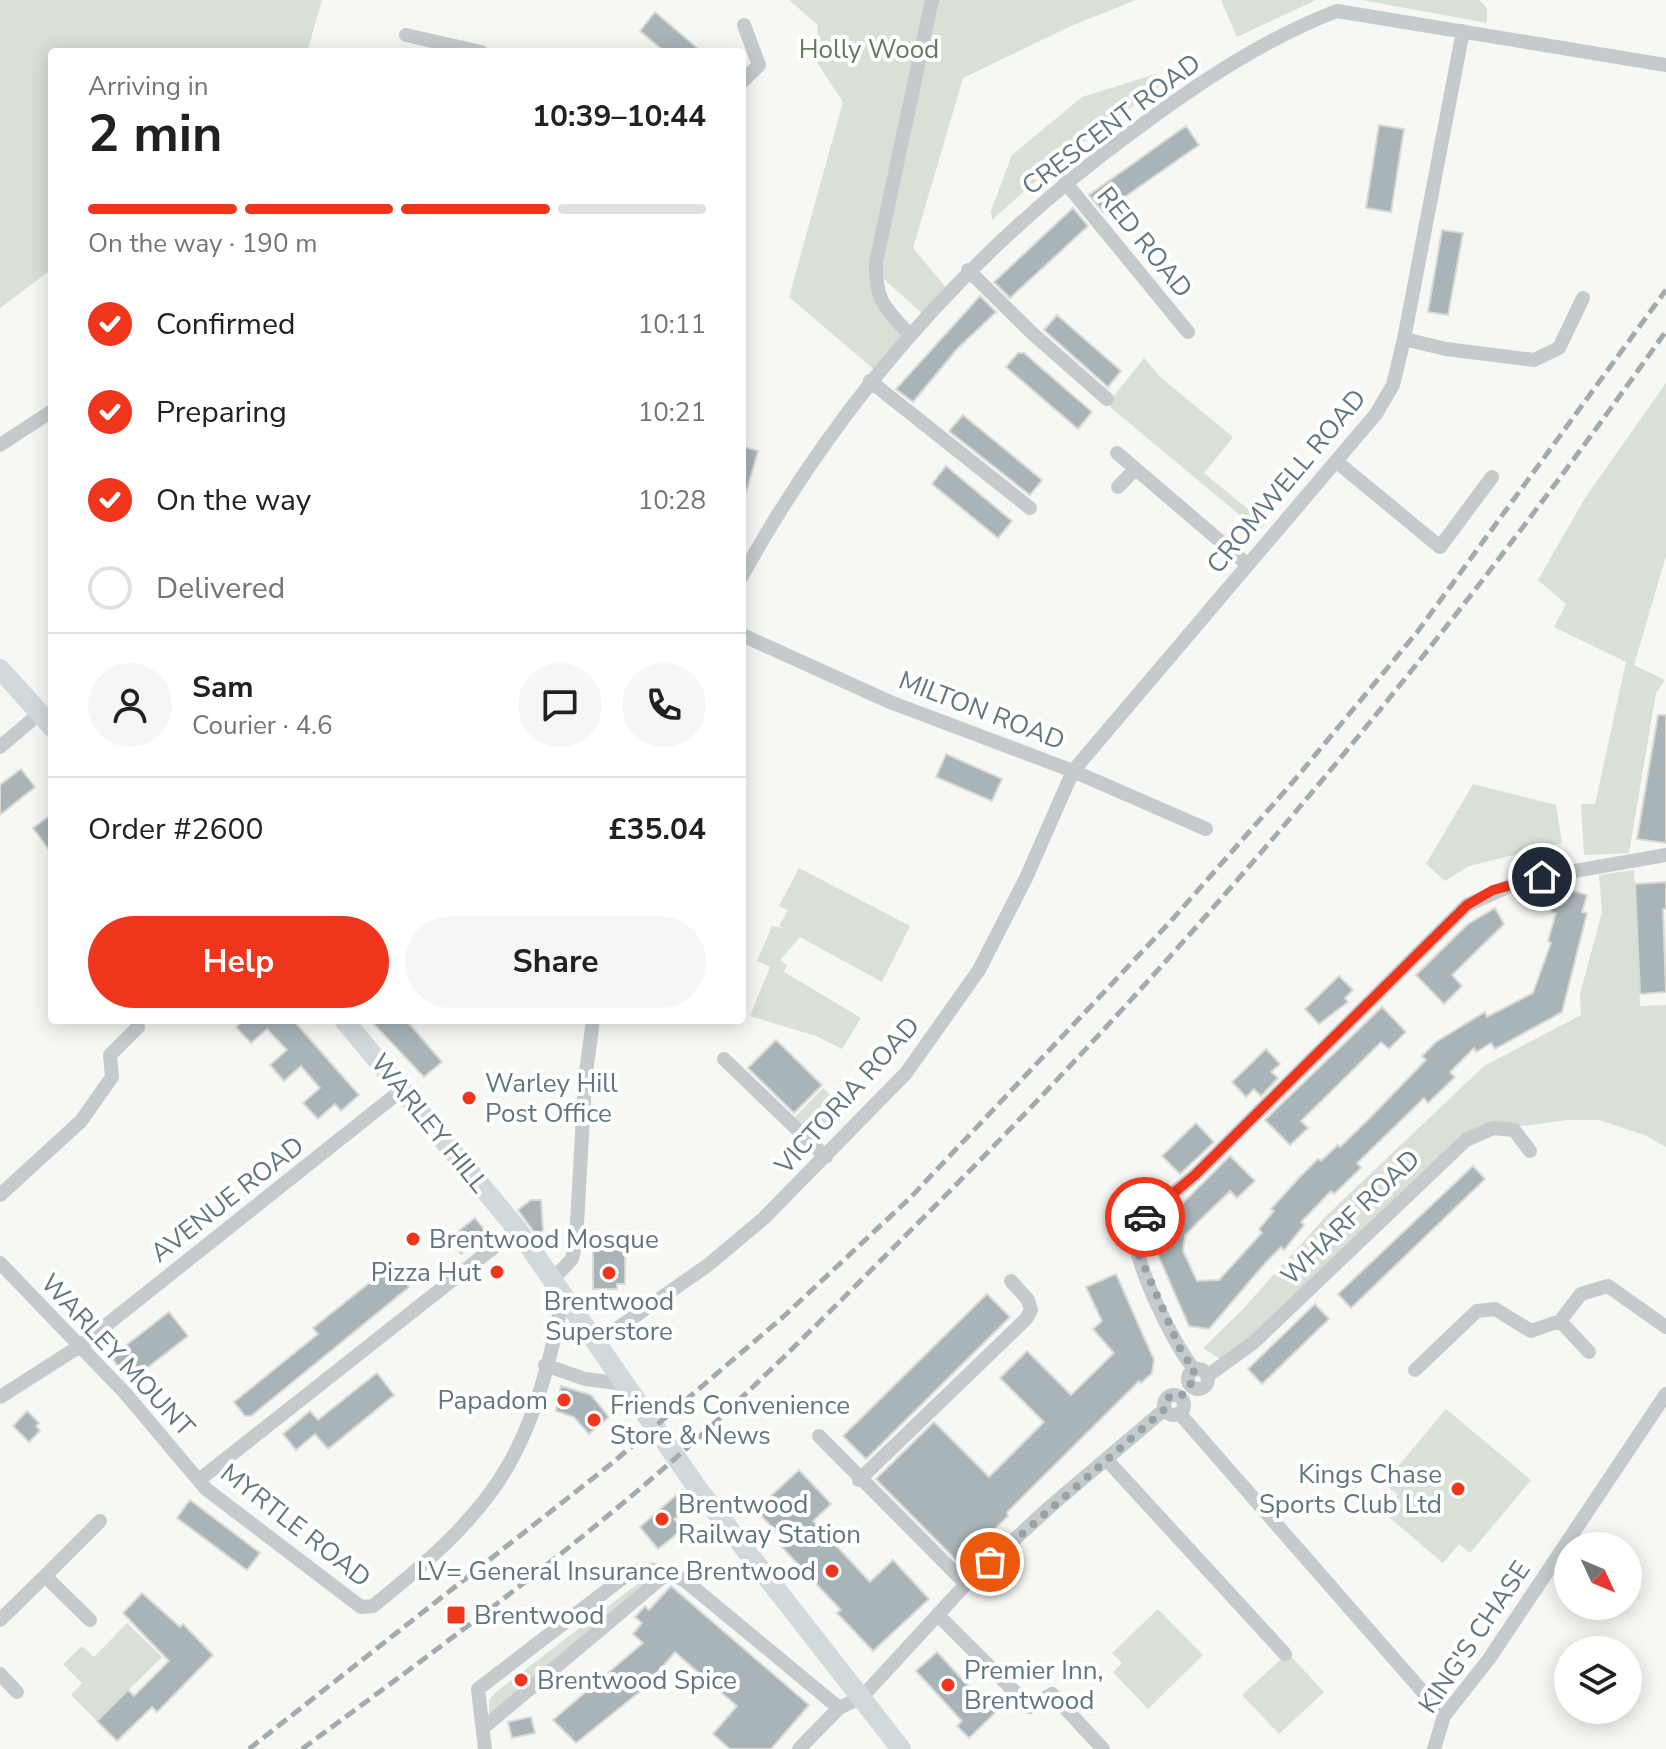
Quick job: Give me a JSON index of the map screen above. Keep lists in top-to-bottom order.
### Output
{
  "streets": {
    "main road": ["WARLEY HILL"],
    "street": [
      "CRESCENT ROAD",
      "RED ROAD",
      "CROMWELL ROAD",
      "MILTON ROAD",
      "VICTORIA ROAD",
      "AVENUE ROAD",
      "WHARF ROAD",
      "WARLEY MOUNT",
      "MYRTLE ROAD",
      "KING'S CHASE"
    ]
  },
  "crossings": [
    ["CRESCENT ROAD", "RED ROAD"],
    ["CRESCENT ROAD", "CROMWELL ROAD"],
    ["CROMWELL ROAD", "MILTON ROAD"],
    ["CROMWELL ROAD", "VICTORIA ROAD"],
    ["MILTON ROAD", "VICTORIA ROAD"],
    ["VICTORIA ROAD", "WARLEY HILL"],
    ["WARLEY HILL", "AVENUE ROAD"],
    ["WARLEY HILL", "MYRTLE ROAD"],
    ["AVENUE ROAD", "WARLEY MOUNT"],
    ["WARLEY MOUNT", "MYRTLE ROAD"]
  ],
  "parks": ["Holly Wood"],
  "places": {
    "other": [
      "Warley Hill Post Office",
      "Brentwood Mosque",
      "Pizza Hut",
      "Brentwood Superstore",
      "Papadom",
      "Friends Convenience Store & News",
      "Kings Chase Sports Club Ltd",
      "Brentwood Railway Station",
      "LV= General Insurance Brentwood",
      "Brentwood Spice",
      "Premier Inn, Brentwood"
    ],
    "transit": ["Brentwood"]
  },
  "north": "bottom right",
  "page": {
    "heading": ["2 min", "Arriving in", "10:39–10:44"],
    "panel": [
      "Sam",
      "Courier · 4.6",
      "Order #2600",
      "£35.04"
    ],
    "bar": "On the way · 190 m",
    "list": [
      ["Confirmed", "10:11"],
      ["Preparing", "10:21"],
      ["On the way", "10:28"],
      "Delivered"
    ],
    "buttons": ["Help", "Share"]
  }
}
